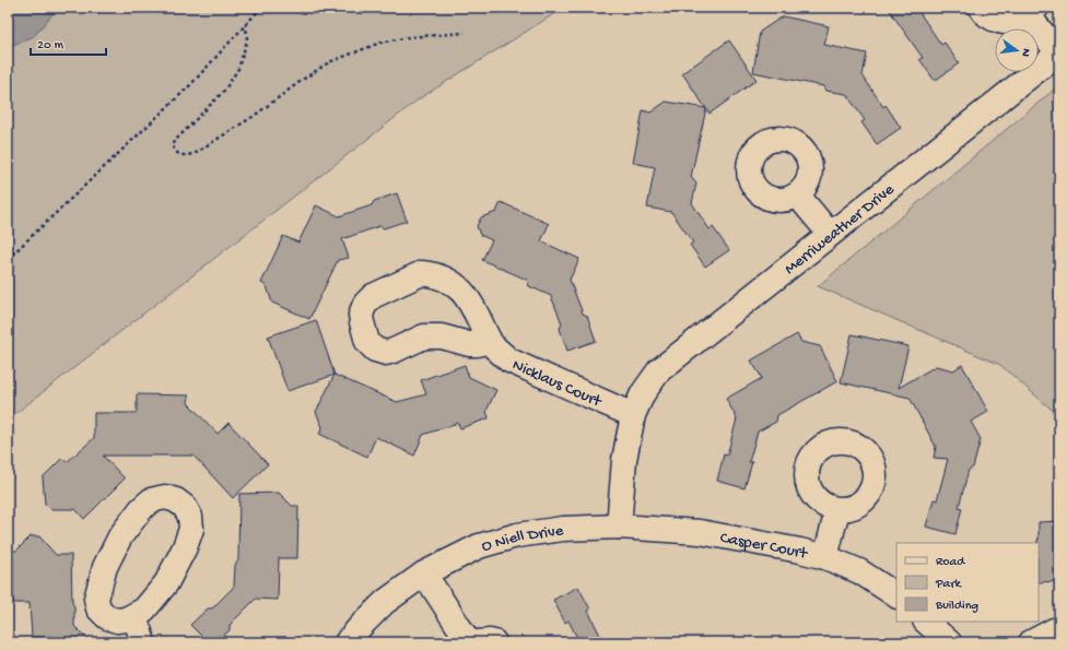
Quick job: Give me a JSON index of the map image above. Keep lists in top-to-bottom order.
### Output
{
  "streets": {
    "street": [
      "Merriweather Drive",
      "Nicklaus Court",
      "O Niell Drive",
      "Casper Court"
    ]
  },
  "crossings": [
    ["Merriweather Drive", "Nicklaus Court"],
    ["O Niell Drive", "Casper Court"]
  ],
  "legend": ["Road", "Park", "Building"],
  "scale_bar": "20 m",
  "north": "right"
}
